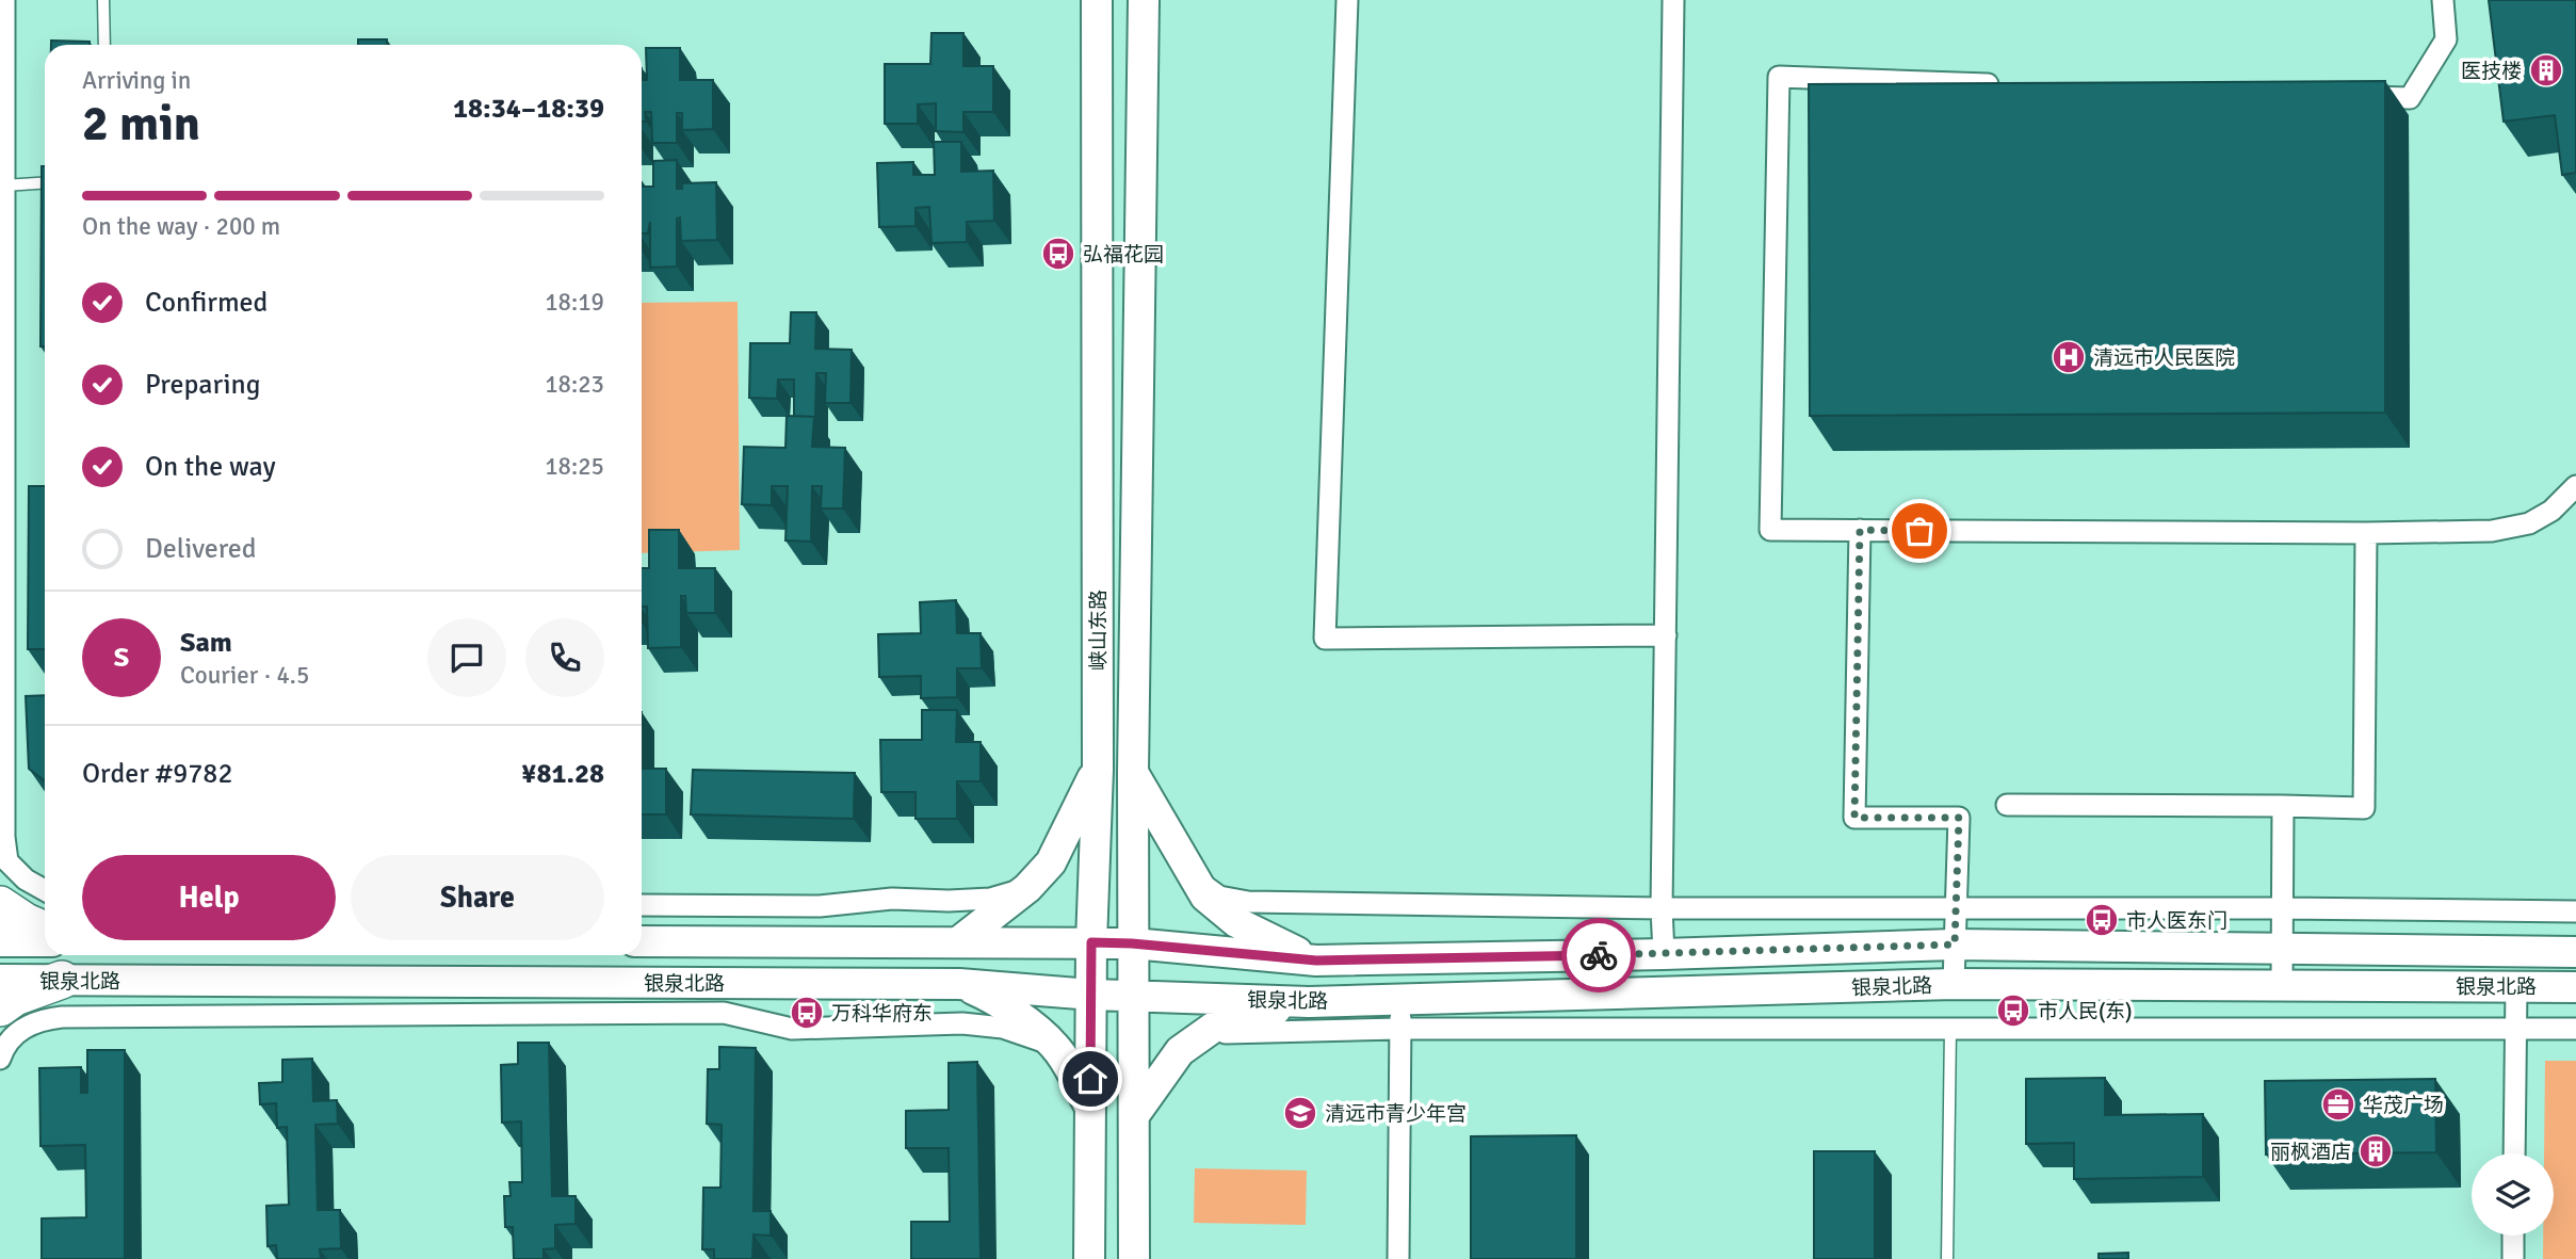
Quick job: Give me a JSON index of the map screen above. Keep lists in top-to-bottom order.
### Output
{
  "streets": {
    "main road": ["峡山东路", "银泉北路"]
  },
  "crossings": [
    ["峡山东路", "银泉北路"]
  ],
  "places": {
    "building": ["医技楼", "丽枫酒店"],
    "bus stop": [
      "弘福花园",
      "市人医东门",
      "市人民(东)",
      "万科华府东"
    ],
    "hospital": ["清远市人民医院"],
    "office": ["华茂广场"],
    "school or university": ["清远市青少年宫"]
  },
  "page": {
    "heading": ["2 min", "Arriving in", "18:34–18:39"],
    "panel": [
      "Sam",
      "Courier · 4.5",
      "Order #9782",
      "¥81.28"
    ],
    "bar": "On the way · 200 m",
    "list": [
      ["Confirmed", "18:19"],
      ["Preparing", "18:23"],
      ["On the way", "18:25"],
      "Delivered"
    ],
    "round": "S",
    "buttons": ["Help", "Share"]
  }
}
